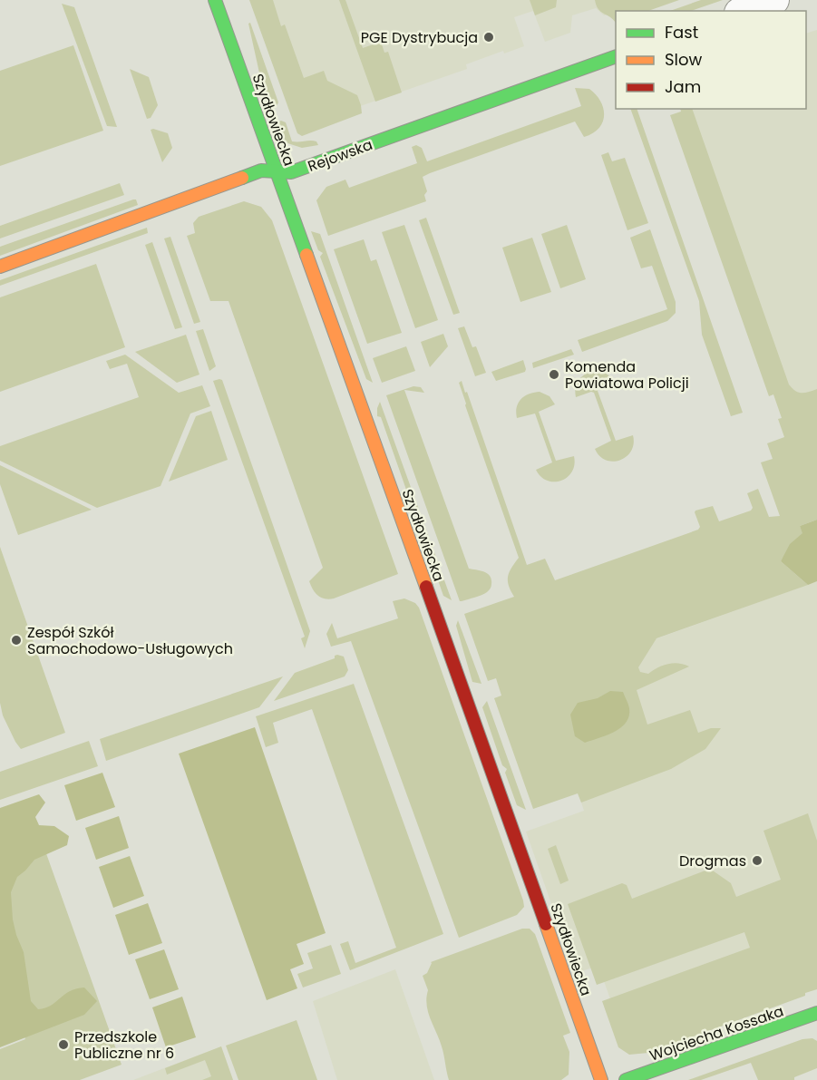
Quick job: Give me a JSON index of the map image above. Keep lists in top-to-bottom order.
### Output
{
  "streets": {
    "street": ["Szydłowiecka", "Rejowska", "Wojciecha Kossaka"]
  },
  "crossings": [
    ["Szydłowiecka", "Rejowska"]
  ],
  "places": [
    "PGE Dystrybucja",
    "Komenda Powiatowa Policji",
    "Zespół Szkół Samochodowo-Usługowych",
    "Drogmas",
    "Przedszkole Publiczne nr 6"
  ],
  "legend": ["Fast", "Slow", "Jam"]
}
